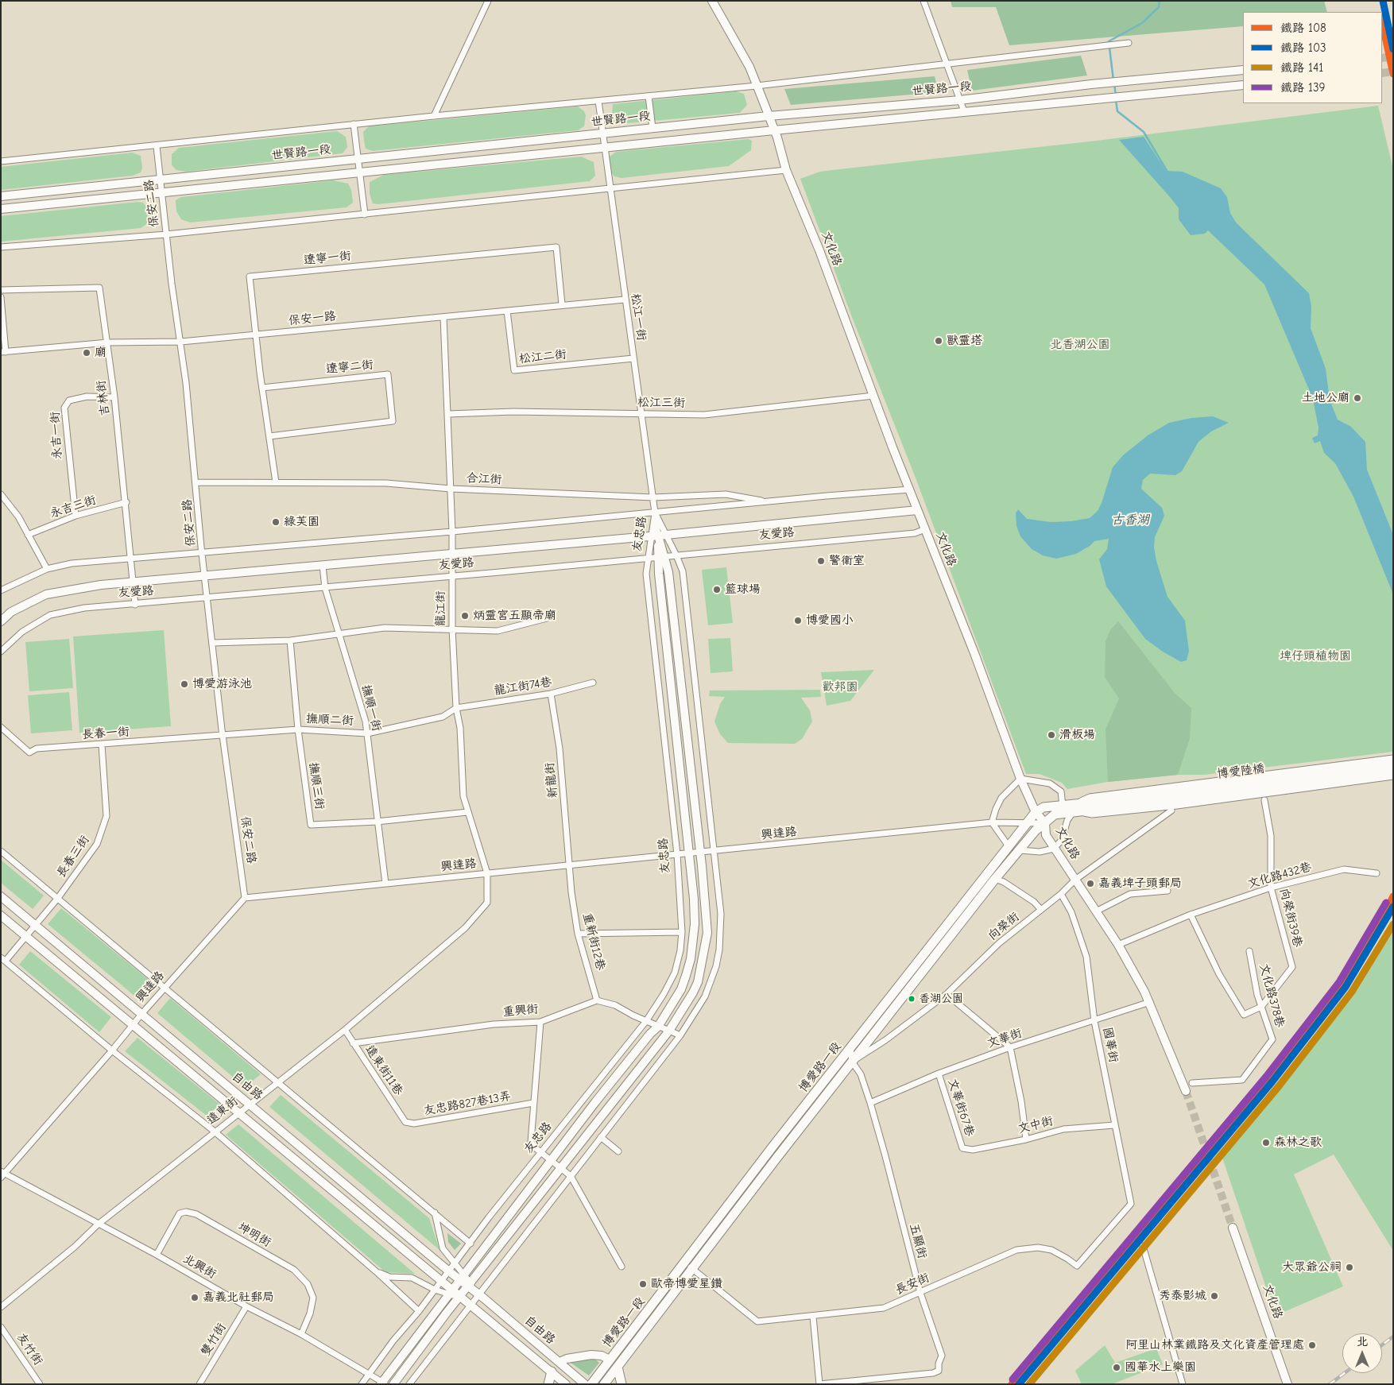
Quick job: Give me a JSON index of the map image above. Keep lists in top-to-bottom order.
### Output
{
  "streets": {
    "main road": ["博愛陸橋", "博愛路一段"],
    "street": [
      "世賢路一段",
      "保安二路",
      "文化路",
      "遼寧一街",
      "松江一街",
      "保安一路",
      "松江二街",
      "遼寧二街",
      "吉林街",
      "松江三街",
      "永吉一街",
      "合江街",
      "永吉三街",
      "友忠路",
      "友愛路",
      "龍江街",
      "龍江街74巷",
      "撫順一街",
      "撫順二街",
      "長春一街",
      "新龍街",
      "撫順三街",
      "興達路",
      "長春三街",
      "文化路432巷",
      "向榮街39巷",
      "向榮街",
      "重新街12巷",
      "文化路378巷",
      "重興街",
      "文華街",
      "國華街",
      "遠東街11巷",
      "自由路",
      "友忠路827巷13弄",
      "文華街67巷",
      "遠東街",
      "文中街",
      "坤明街",
      "五顯街",
      "北興街",
      "長安街",
      "雙竹街",
      "友竹街"
    ]
  },
  "crossings": [
    ["世賢路一段", "保安二路"],
    ["世賢路一段", "文化路"],
    ["世賢路一段", "松江一街"],
    ["保安二路", "保安一路"],
    ["保安二路", "合江街"],
    ["保安二路", "友愛路"],
    ["保安二路", "撫順二街"],
    ["保安二路", "長春一街"],
    ["保安二路", "興達路"],
    ["文化路", "松江三街"],
    ["文化路", "友愛路"],
    ["文化路", "興達路"],
    ["文化路", "文化路432巷"],
    ["文化路", "向榮街"],
    ["文化路", "文華街"],
    ["文化路", "博愛路一段"],
    ["遼寧一街", "保安一路"],
    ["遼寧一街", "遼寧二街"],
    ["遼寧一街", "合江街"],
    ["松江一街", "保安一路"],
    ["松江一街", "松江二街"],
    ["松江一街", "松江三街"],
    ["松江一街", "合江街"],
    ["松江一街", "友忠路"],
    ["松江一街", "友愛路"],
    ["保安一路", "松江二街"],
    ["保安一路", "吉林街"],
    ["保安一路", "龍江街"],
    ["吉林街", "永吉一街"],
    ["吉林街", "永吉三街"],
    ["吉林街", "友愛路"],
    ["松江三街", "龍江街"],
    ["永吉一街", "永吉三街"],
    ["合江街", "龍江街"],
    ["友忠路", "友愛路"],
    ["友忠路", "興達路"],
    ["友忠路", "自由路"],
    ["友忠路", "北興街"],
    ["友愛路", "龍江街"],
    ["友愛路", "撫順一街"],
    ["龍江街", "龍江街74巷"],
    ["龍江街", "撫順二街"],
    ["龍江街", "撫順三街"],
    ["龍江街", "興達路"],
    ["龍江街", "遠東街"],
    ["龍江街74巷", "撫順二街"],
    ["龍江街74巷", "新龍街"],
    ["撫順一街", "撫順二街"],
    ["撫順一街", "撫順三街"],
    ["撫順一街", "興達路"],
    ["撫順二街", "長春一街"],
    ["撫順二街", "撫順三街"],
    ["長春一街", "長春三街"],
    ["博愛陸橋", "博愛路一段"],
    ["新龍街", "興達路"],
    ["新龍街", "重新街12巷"],
    ["興達路", "重新街12巷"],
    ["興達路", "博愛路一段"],
    ["興達路", "自由路"],
    ["興達路", "遠東街"],
    ["興達路", "北興街"],
    ["長春三街", "自由路"],
    ["文化路432巷", "向榮街39巷"],
    ["向榮街39巷", "文化路378巷"],
    ["向榮街", "國華街"],
    ["向榮街", "博愛路一段"],
    ["向榮街", "五顯街"],
    ["重新街12巷", "重興街"],
    ["重興街", "遠東街11巷"],
    ["文華街", "國華街"],
    ["文華街", "文華街67巷"],
    ["文華街", "五顯街"],
    ["國華街", "文中街"],
    ["國華街", "長安街"],
    ["博愛路一段", "五顯街"],
    ["博愛路一段", "長安街"],
    ["遠東街11巷", "友忠路827巷13弄"],
    ["遠東街11巷", "遠東街"],
    ["自由路", "遠東街"],
    ["文華街67巷", "文中街"],
    ["遠東街", "北興街"],
    ["坤明街", "北興街"],
    ["五顯街", "長安街"],
    ["北興街", "雙竹街"]
  ],
  "water": ["古香湖"],
  "parks": ["北香湖公園", "埤仔頭植物園", "歡邦園"],
  "places": [
    "獸靈塔",
    "廟",
    "土地公廟",
    "綠芙園",
    "警衛室",
    "籃球場",
    "炳靈宮五顯帝廟",
    "博愛國小",
    "博愛游泳池",
    "滑板場",
    "嘉義埤子頭郵局",
    "香湖公園",
    "森林之歌",
    "大眾爺公祠",
    "歐帝博愛星鑽",
    "秀泰影城",
    "嘉義北社郵局",
    "阿里山林業鐵路及文化資產管理處",
    "國華水上樂園"
  ],
  "lines": [
    "rail line 103",
    "rail line 108",
    "rail line 139",
    "rail line 141"
  ],
  "legend": [
    "鐵路 108",
    "鐵路 103",
    "鐵路 141",
    "鐵路 139"
  ],
  "north": "top"
}
